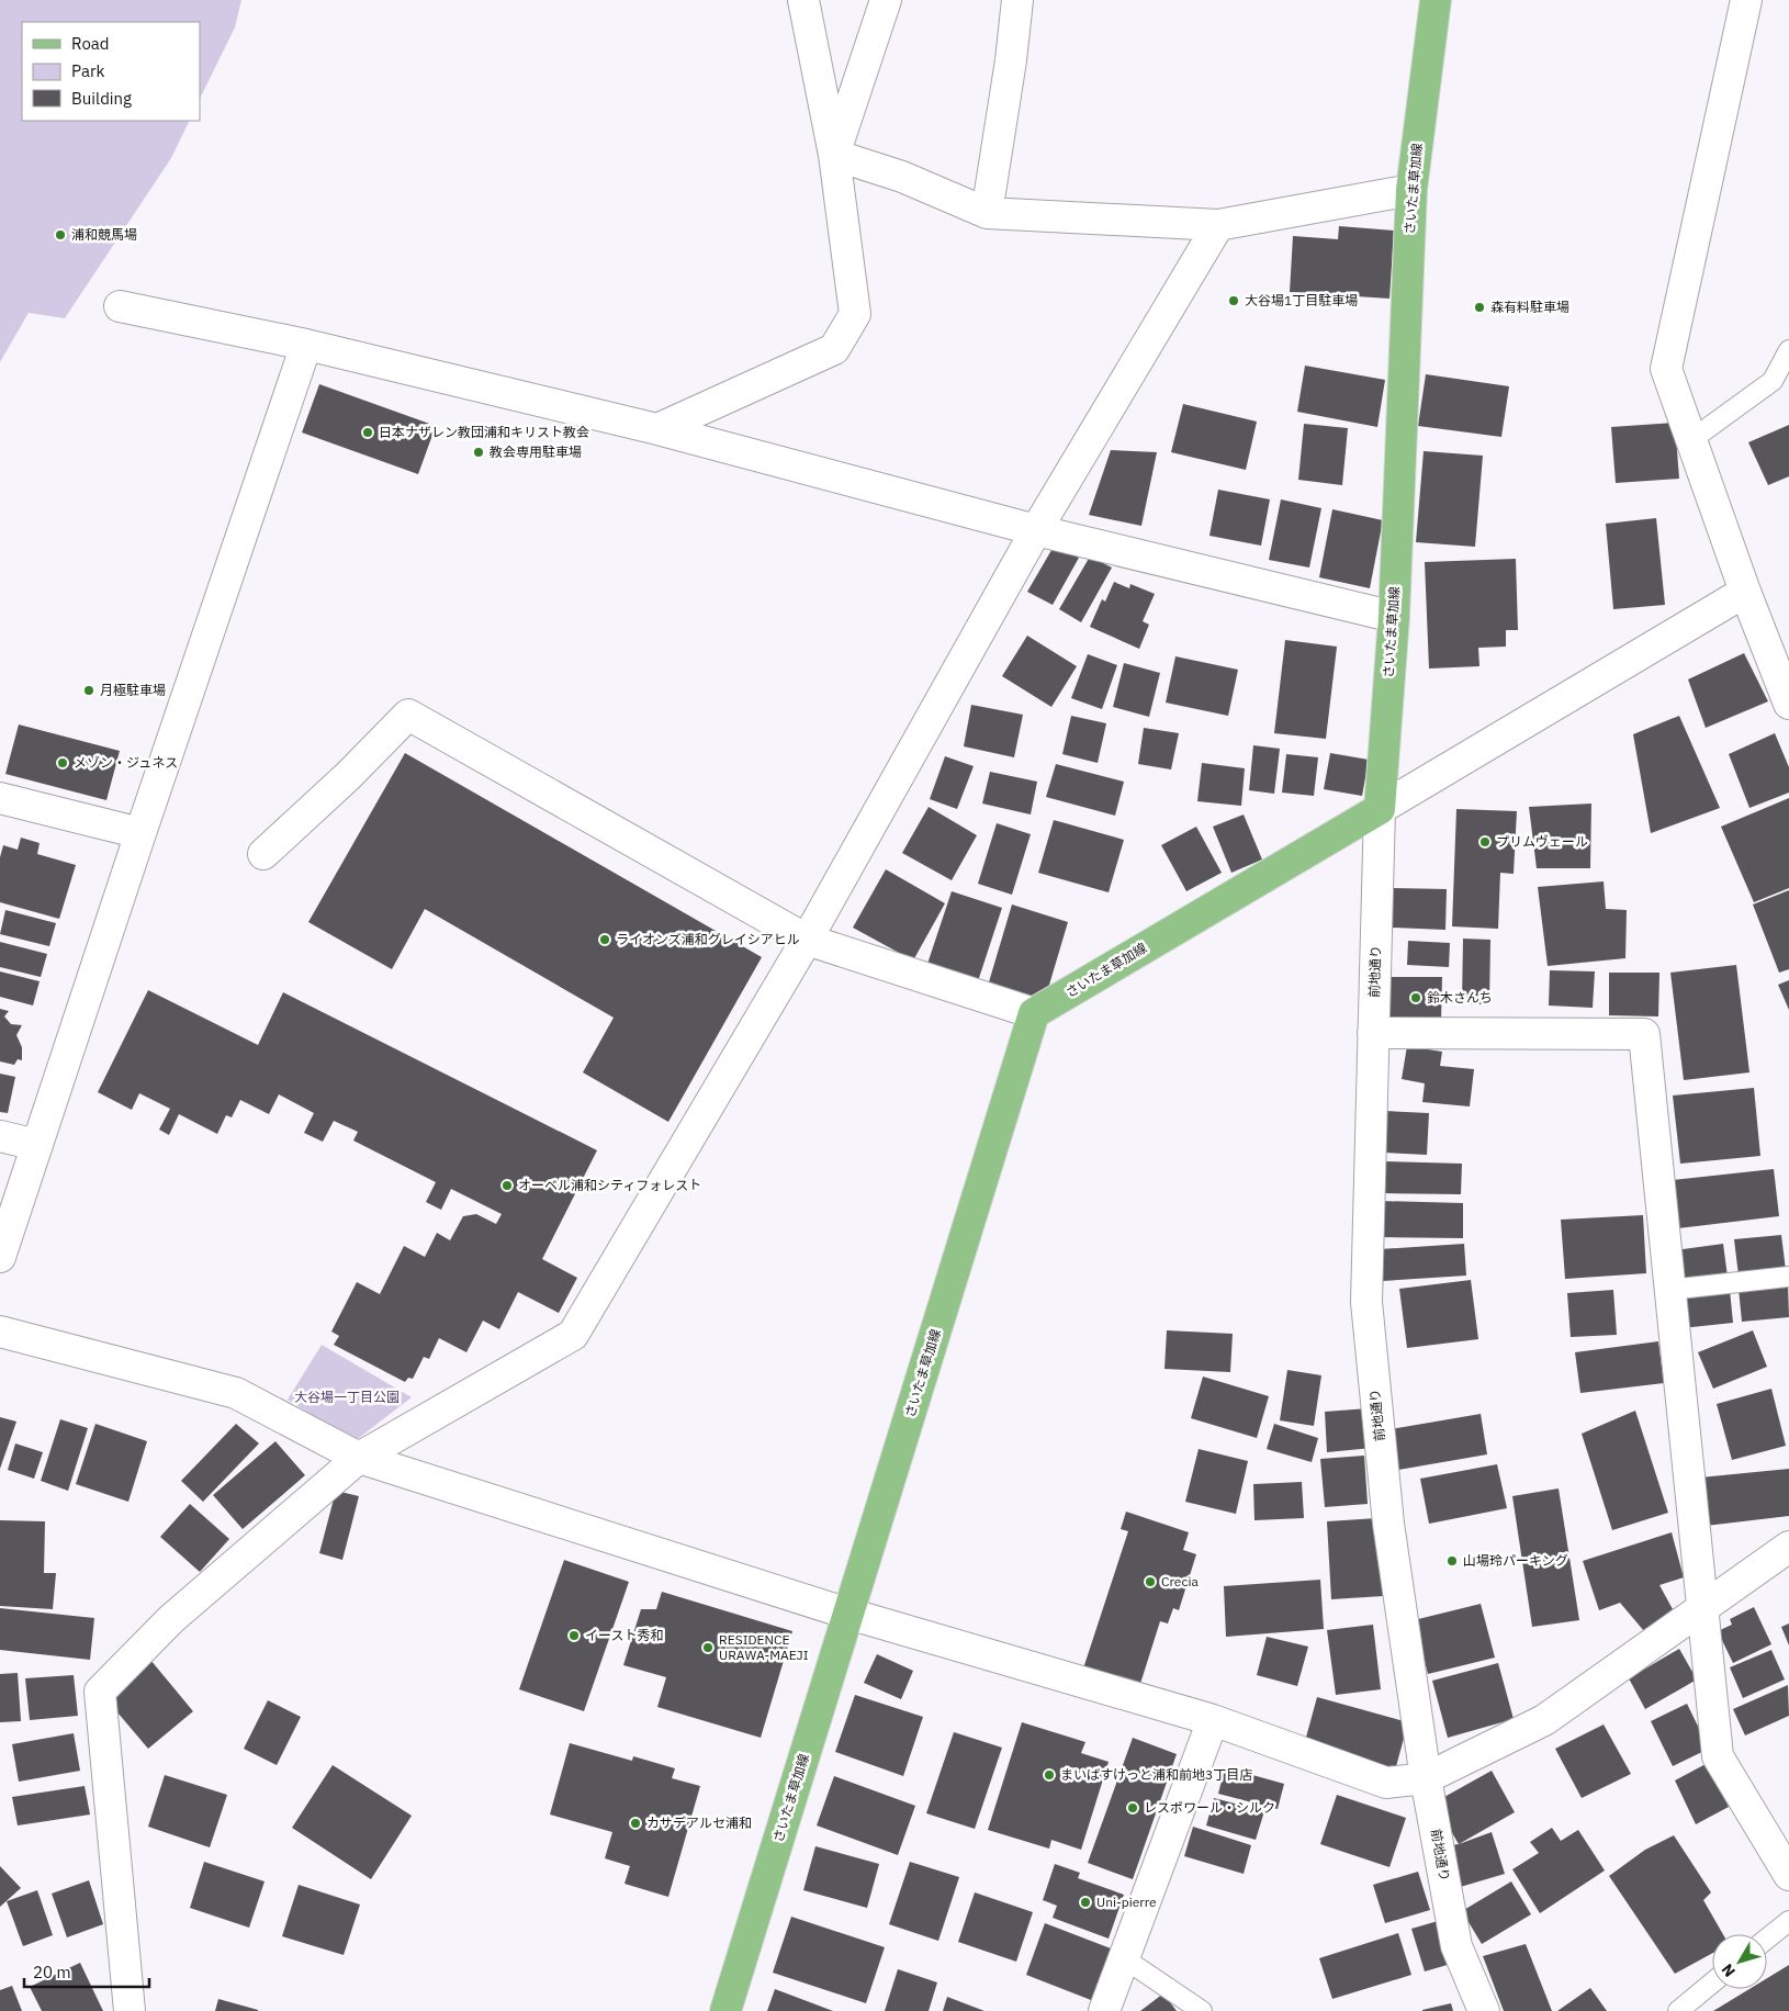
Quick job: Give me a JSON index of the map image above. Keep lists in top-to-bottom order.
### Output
{
  "streets": {
    "main road": ["さいたま草加線"],
    "street": ["前地通り"]
  },
  "crossings": [
    ["さいたま草加線", "前地通り"]
  ],
  "parks": ["大谷場一丁目公園"],
  "places": [
    "浦和競馬場",
    "大谷場1丁目駐車場",
    "森有料駐車場",
    "日本ナザレン教団浦和キリスト教会",
    "教会専用駐車場",
    "月極駐車場",
    "メゾン・ジュネス",
    "プリムヴェール",
    "ライオンズ浦和グレイシアヒル",
    "鈴木さんち",
    "オーベル浦和シティフォレスト",
    "山場玲パーキング",
    "Crecia",
    "イースト秀和",
    "RESIDENCE URAWA-MAEJI",
    "まいばすけっと浦和前地3丁目店",
    "レスポワール・シルク",
    "カサデアルセ浦和",
    "Uni-pierre"
  ],
  "legend": ["Road", "Park", "Building"],
  "scale_bar": "20 m",
  "north": "bottom left"
}
